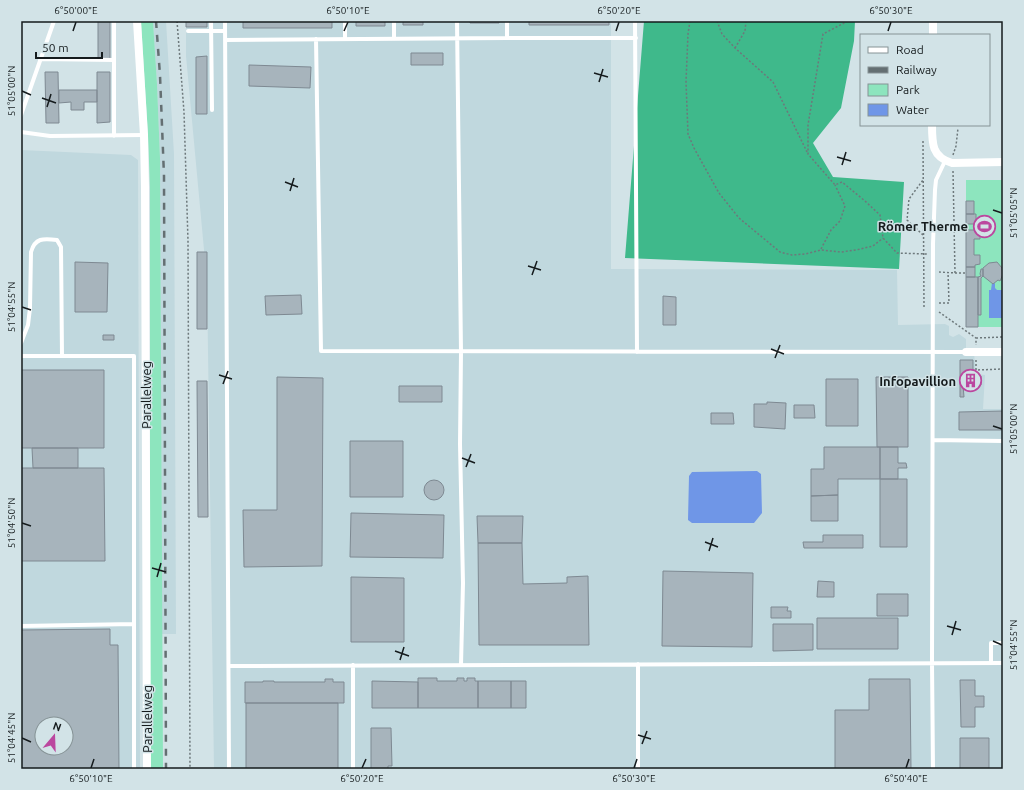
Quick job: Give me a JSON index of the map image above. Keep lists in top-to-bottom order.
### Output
{
  "streets": {
    "street": ["Parallelweg"]
  },
  "places": {
    "sports": ["Römer Therme"],
    "building": ["Infopavillion"]
  },
  "legend": [
    "Road",
    "Railway",
    "Park",
    "Water"
  ],
  "scale_bar": "50 m",
  "north": "top",
  "coordinates": [
    "6°50'00\"E",
    "6°50'10\"E",
    "6°50'20\"E",
    "6°50'30\"E",
    "51°05'00\"N",
    "51°05'05\"N",
    "51°04'55\"N",
    "51°04'50\"N",
    "51°04'45\"N",
    "6°50'40\"E"
  ]
}
